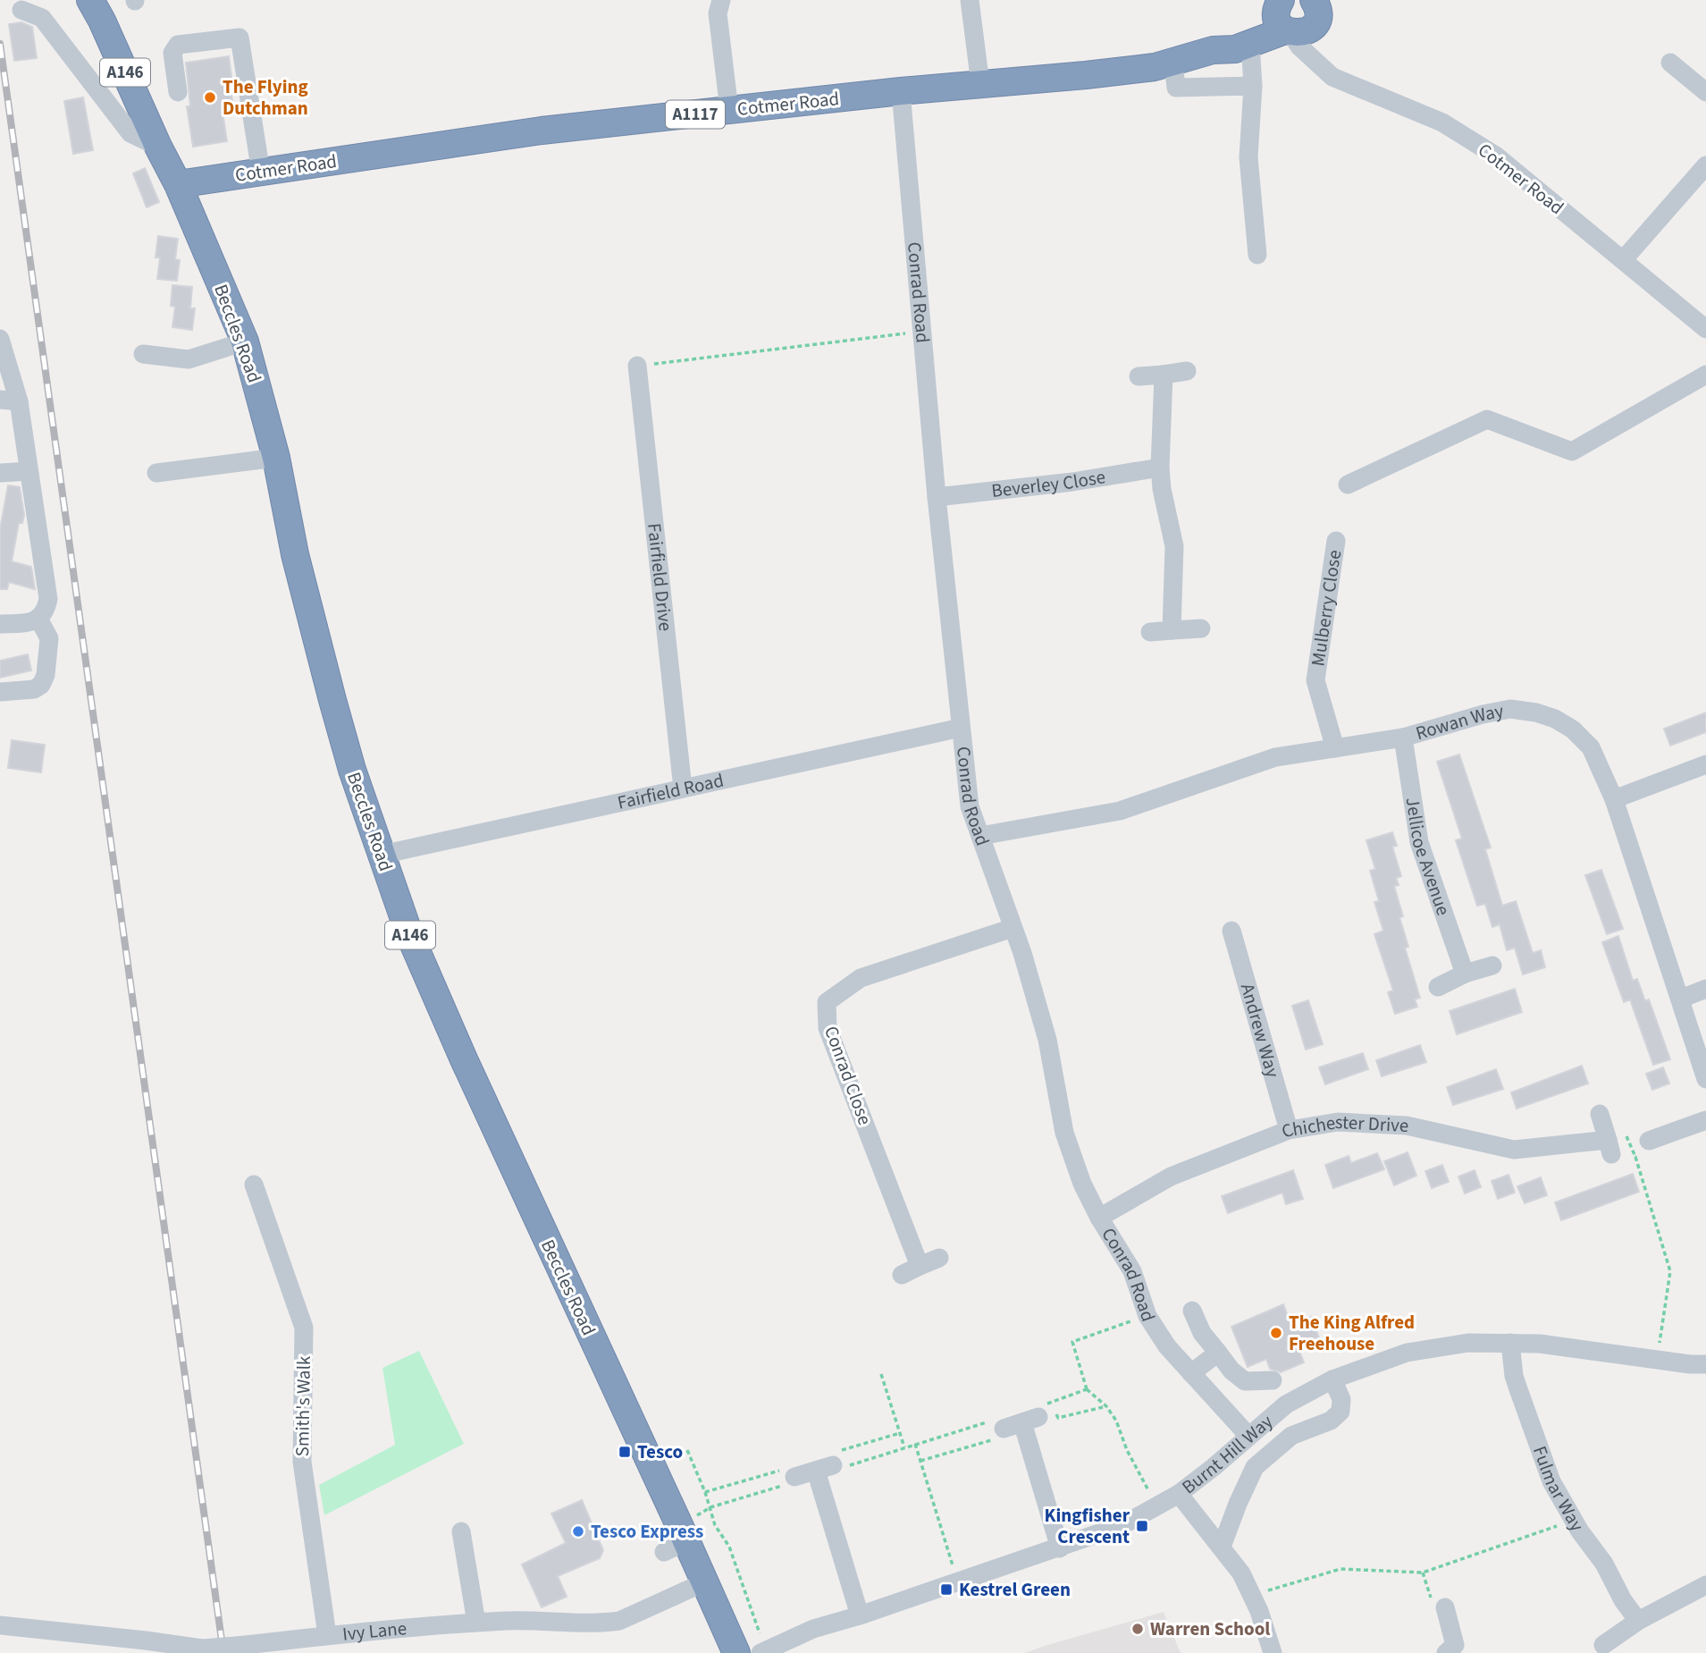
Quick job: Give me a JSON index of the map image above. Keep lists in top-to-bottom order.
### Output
{
  "streets": {
    "highway": [
      "A146",
      "Cotmer Road",
      "A1117",
      "Beccles Road"
    ],
    "street": [
      "Conrad Road",
      "Beverley Close",
      "Fairfield Drive",
      "Mulberry Close",
      "Rowan Way",
      "Fairfield Road",
      "Jellicoe Avenue",
      "Andrew Way",
      "Conrad Close",
      "Chichester Drive",
      "Smith's Walk",
      "Burnt Hill Way",
      "Fulmar Way",
      "Ivy Lane"
    ]
  },
  "crossings": [
    ["A146", "Beccles Road"],
    ["Cotmer Road", "Conrad Road"],
    ["Cotmer Road", "Beccles Road"],
    ["Conrad Road", "Beverley Close"],
    ["Conrad Road", "Rowan Way"],
    ["Conrad Road", "Fairfield Road"],
    ["Conrad Road", "Conrad Close"],
    ["Conrad Road", "Chichester Drive"],
    ["Conrad Road", "Burnt Hill Way"],
    ["Beccles Road", "Fairfield Road"],
    ["Beccles Road", "Ivy Lane"],
    ["Fairfield Drive", "Fairfield Road"],
    ["Mulberry Close", "Rowan Way"],
    ["Rowan Way", "Jellicoe Avenue"],
    ["Andrew Way", "Chichester Drive"],
    ["Smith's Walk", "Ivy Lane"],
    ["Burnt Hill Way", "Fulmar Way"]
  ],
  "places": {
    "other": [
      "The Flying Dutchman",
      "The King Alfred Freehouse",
      "Tesco Express",
      "Warren School"
    ],
    "transit": ["Tesco", "Kingfisher Crescent", "Kestrel Green"]
  }
}
